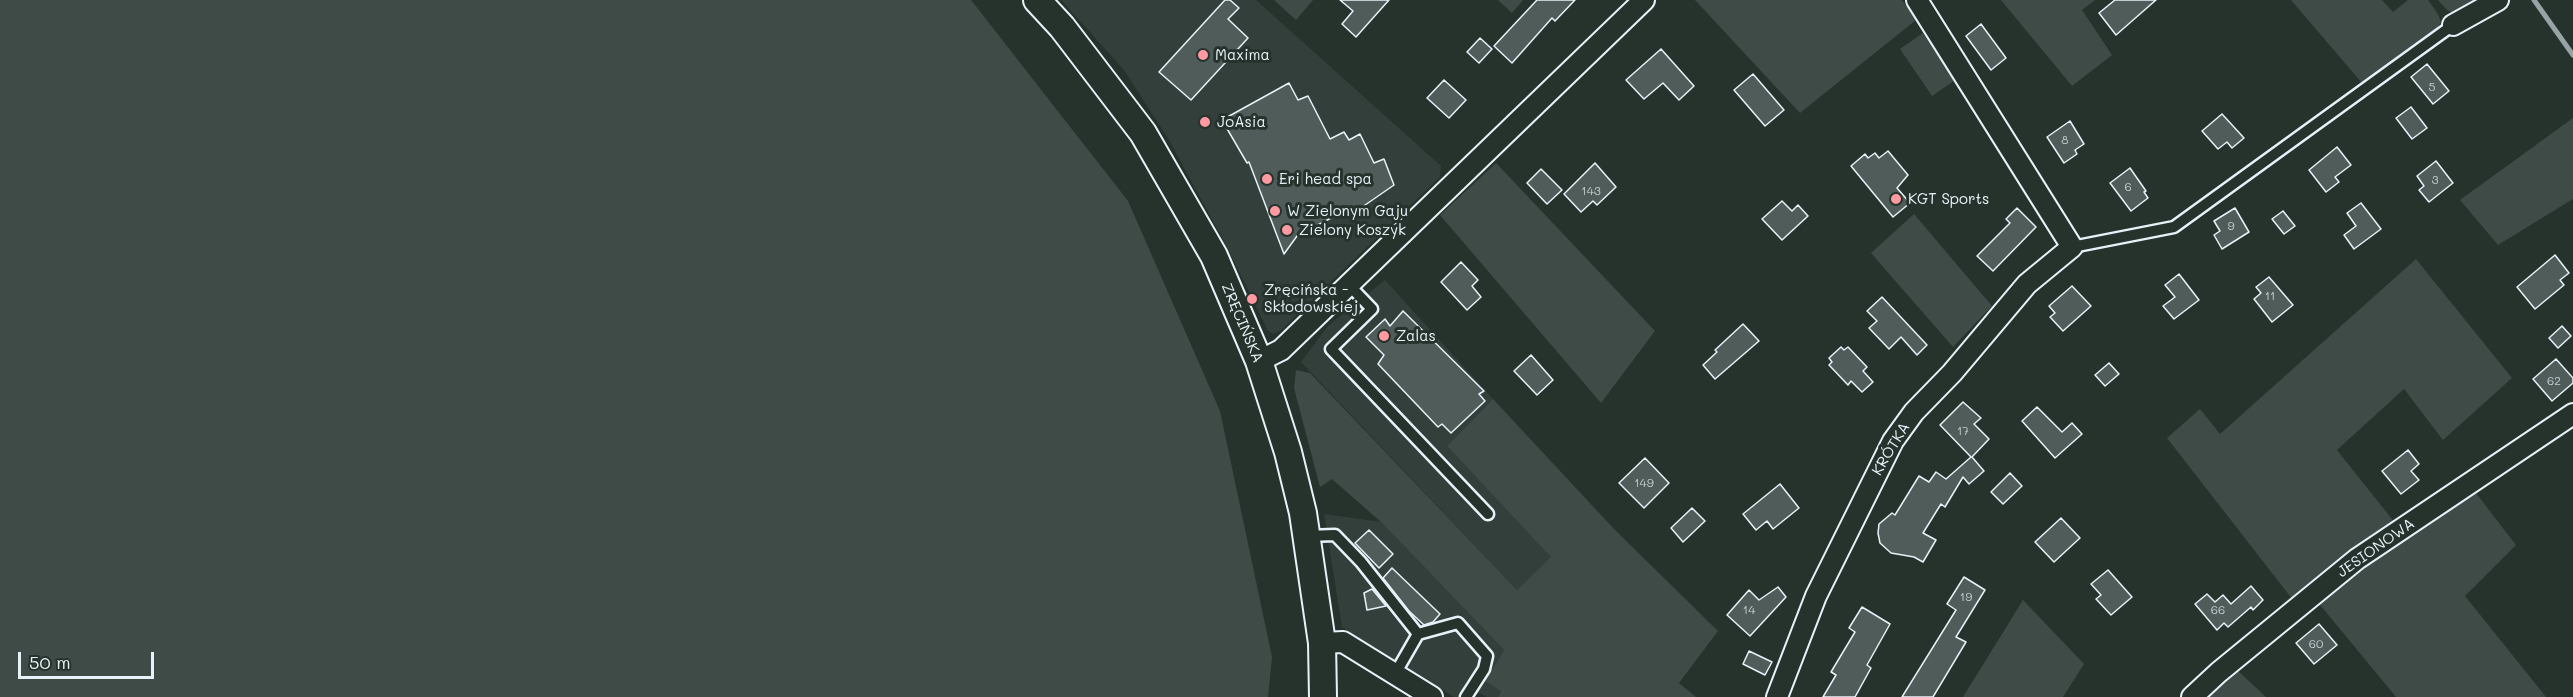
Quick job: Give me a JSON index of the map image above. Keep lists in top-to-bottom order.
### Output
{
  "streets": {
    "street": ["ZRĘCIŃSKA", "KRÓTKA", "JESIONOWA"]
  },
  "places": [
    "Maxima",
    "JoAsia",
    "Eri head spa",
    "KGT Sports",
    "W Zielonym Gaju",
    "Zielony Koszyk",
    "Zręcińska - Skłodowskiej",
    "Zalas"
  ],
  "house_numbers": [
    "5",
    "8",
    "3",
    "6",
    "143",
    "9",
    "11",
    "62",
    "17",
    "149",
    "19",
    "14",
    "66",
    "60"
  ],
  "scale_bar": "50 m"
}
